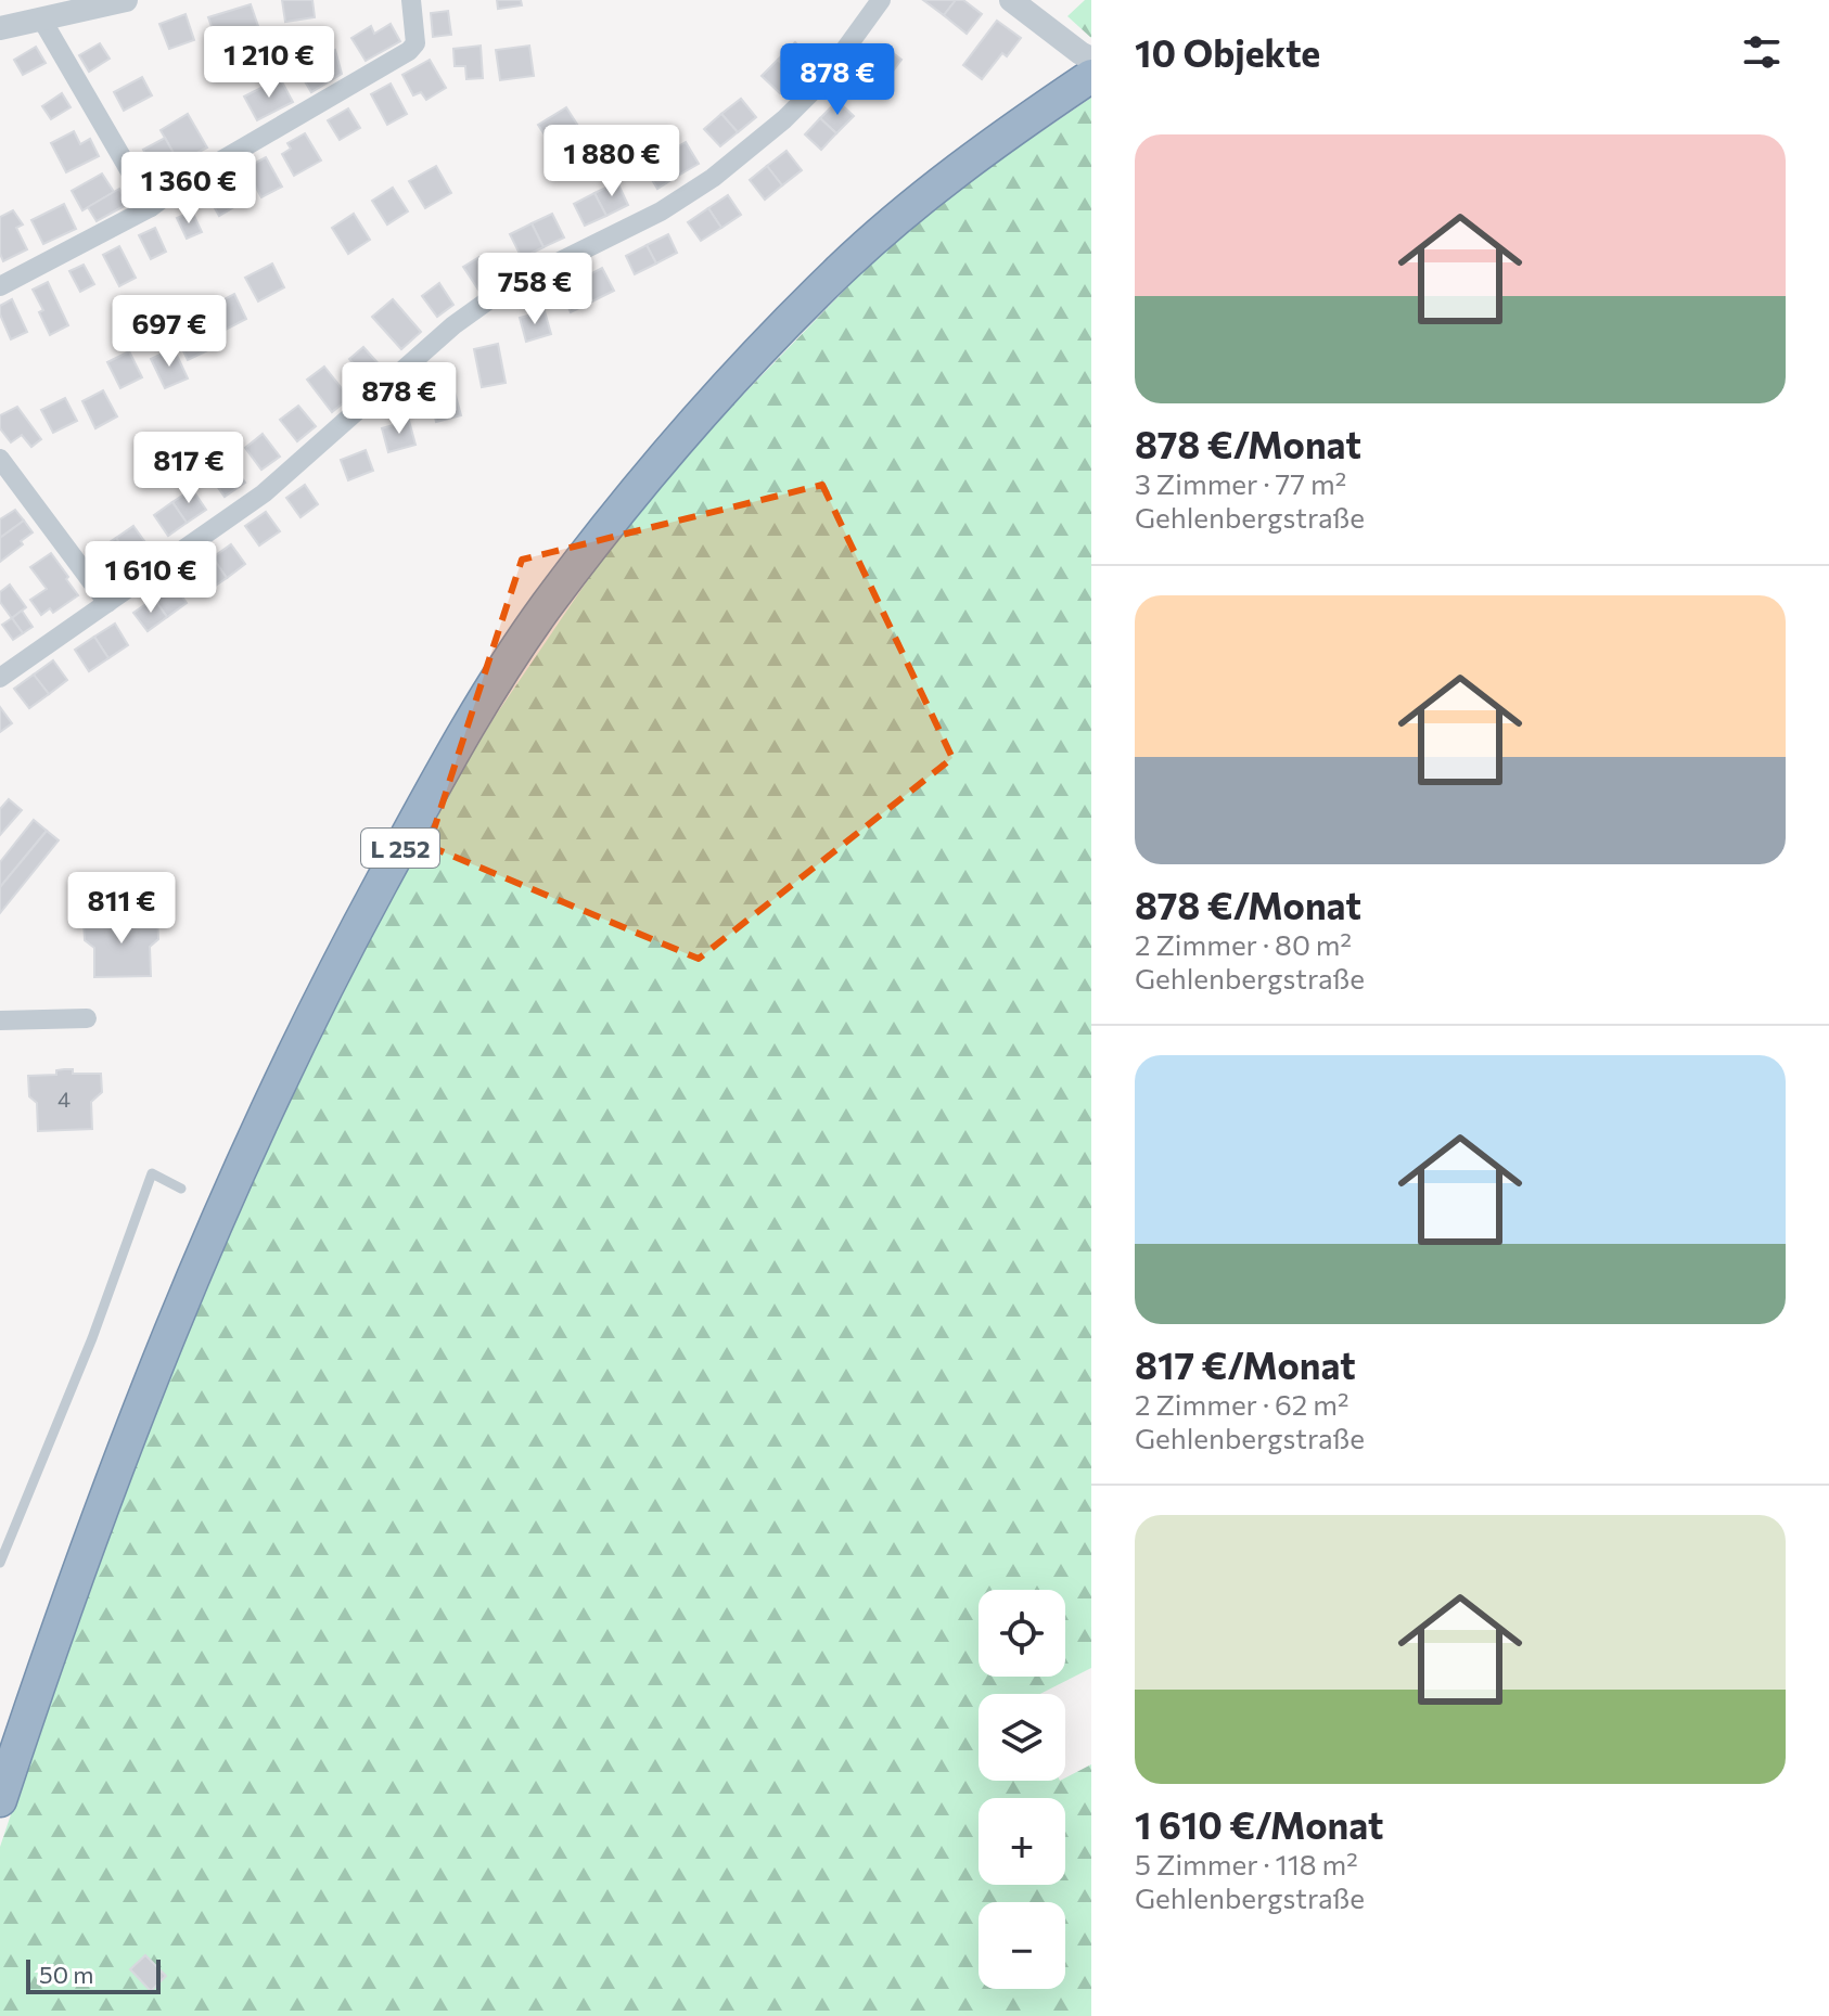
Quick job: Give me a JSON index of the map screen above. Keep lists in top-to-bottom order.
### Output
{
  "streets": {
    "highway": ["L 252"]
  },
  "house_numbers": ["4"],
  "scale_bar": "50 m",
  "page": {
    "heading": "10 Objekte",
    "price": [
      "1 210 €",
      "878 €",
      "1 880 €",
      "1 360 €",
      "758 €",
      "697 €",
      "878 €",
      "817 €",
      "1 610 €",
      "811 €"
    ],
    "list": [
      {
        "name": "878 €/Monat",
        "note": "3 Zimmer · 77 m² · Gehlenbergstraße"
      },
      {
        "name": "878 €/Monat",
        "note": "2 Zimmer · 80 m² · Gehlenbergstraße"
      },
      {
        "name": "817 €/Monat",
        "note": "2 Zimmer · 62 m² · Gehlenbergstraße"
      },
      {
        "name": "1 610 €/Monat",
        "note": "5 Zimmer · 118 m² · Gehlenbergstraße"
      }
    ],
    "map_buttons": ["+", "−"],
    "scale": "50 m"
  }
}
